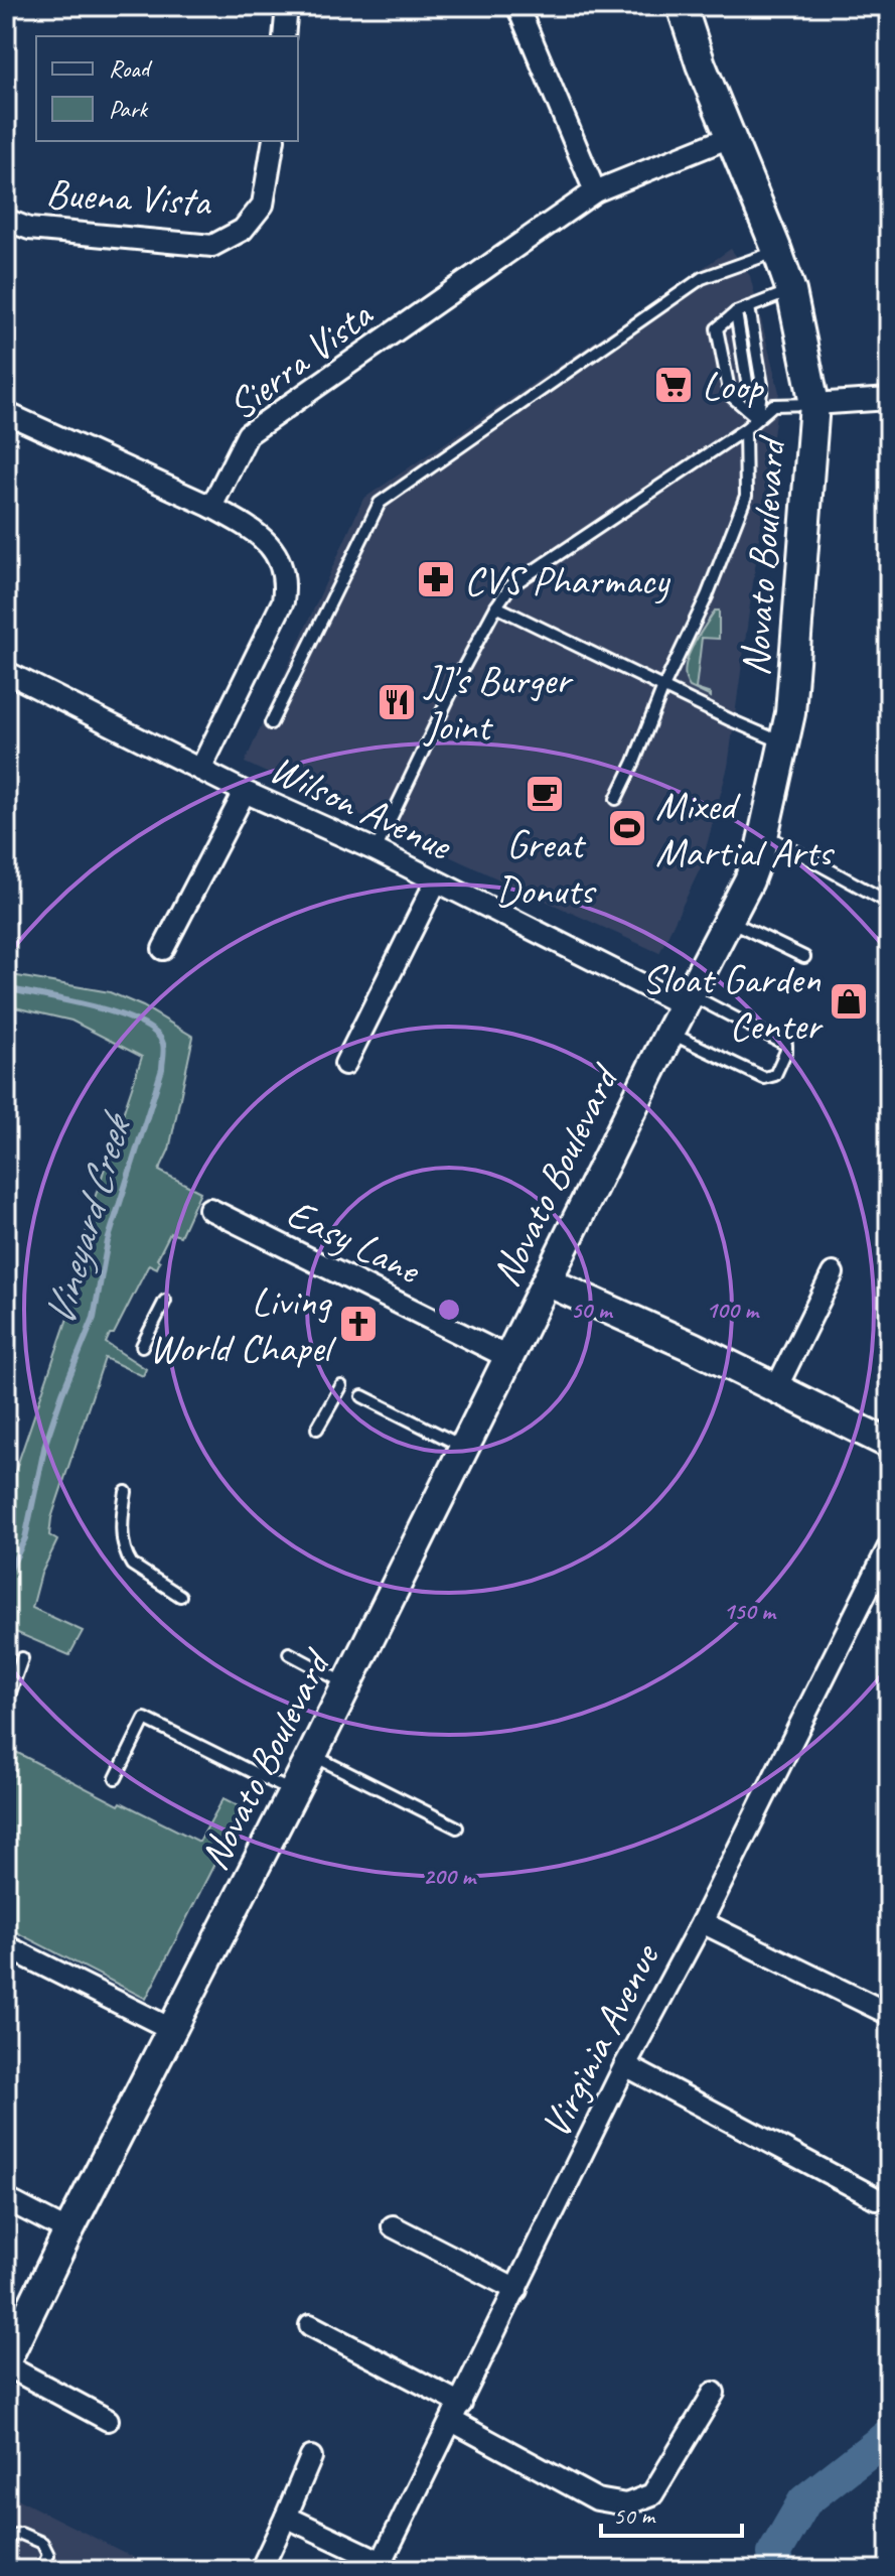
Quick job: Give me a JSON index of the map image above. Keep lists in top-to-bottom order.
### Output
{
  "streets": {
    "main road": ["Novato Boulevard"],
    "street": [
      "Buena Vista",
      "Sierra Vista",
      "Wilson Avenue",
      "Easy Lane",
      "Virginia Avenue"
    ]
  },
  "crossings": [
    ["Sierra Vista", "Novato Boulevard"],
    ["Novato Boulevard", "Wilson Avenue"],
    ["Novato Boulevard", "Easy Lane"]
  ],
  "water": ["Vineyard Creek"],
  "places": {
    "supermarket": ["Loop"],
    "pharmacy": ["CVS Pharmacy"],
    "restaurant": ["JJ's Burger Joint"],
    "cafe": ["Great Donuts"],
    "sports": ["Mixed Martial Arts"],
    "shop": ["Sloat Garden Center"],
    "church": ["Living World Chapel"]
  },
  "legend": ["Road", "Park"],
  "scale_bar": "50 m",
  "rings": [
    "50 m",
    "100 m",
    "150 m",
    "200 m"
  ]
}
